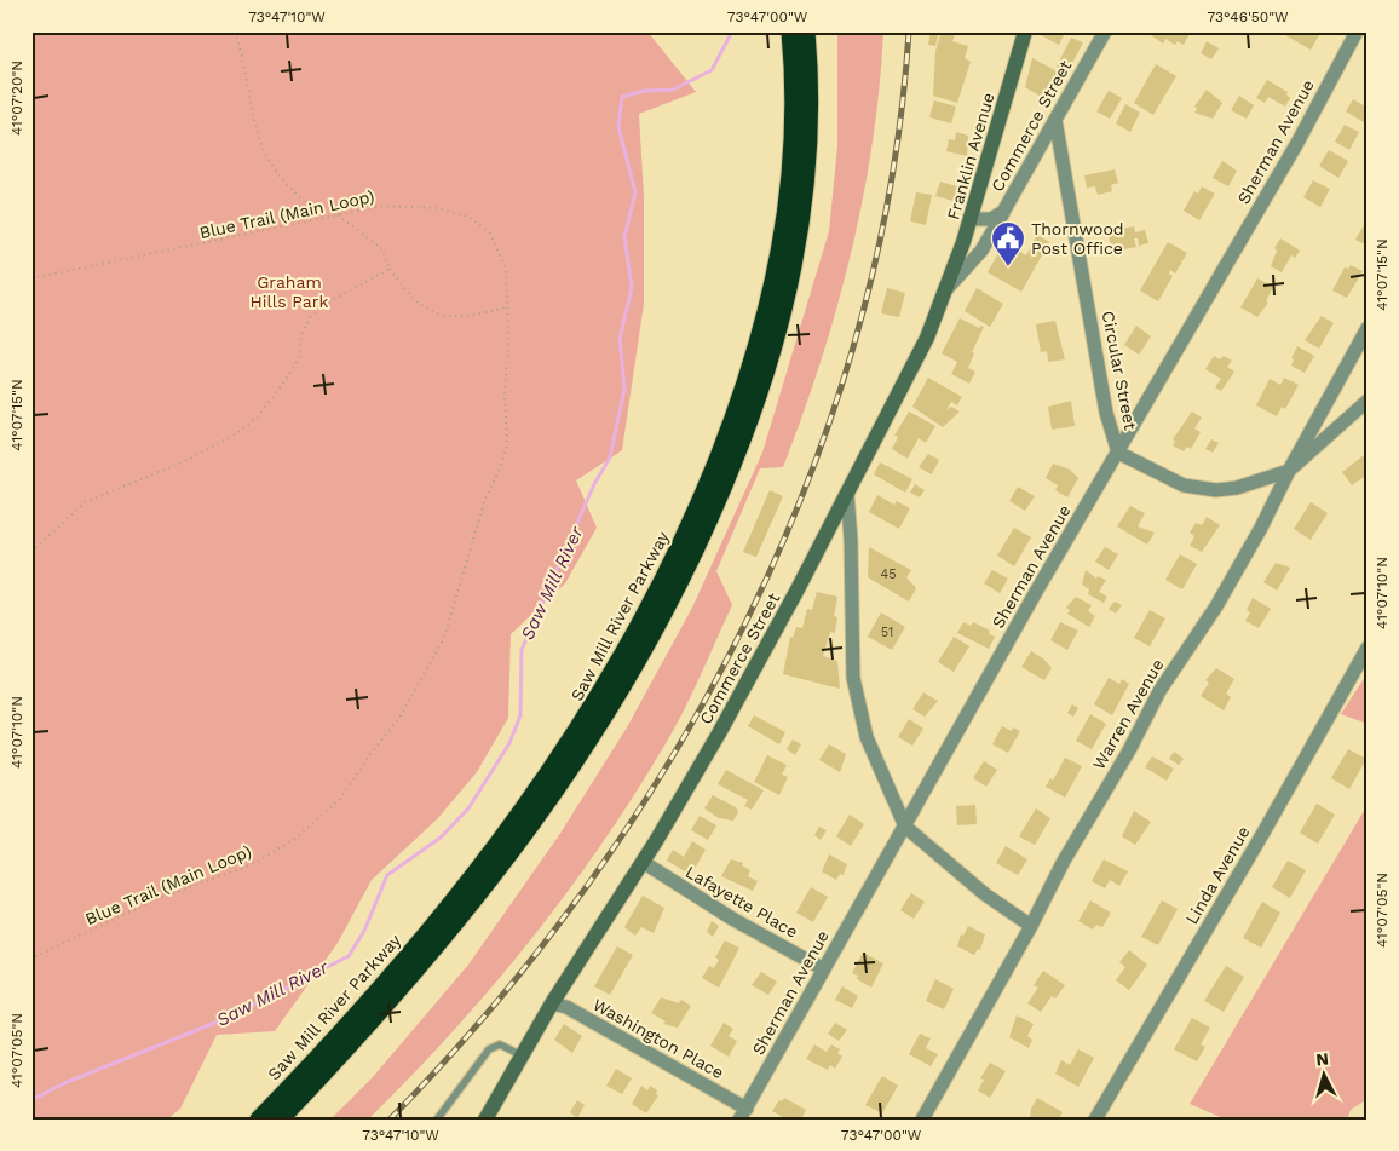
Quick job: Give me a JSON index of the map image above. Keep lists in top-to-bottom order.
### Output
{
  "streets": {
    "highway": ["Saw Mill River Parkway"],
    "main road": ["Commerce Street", "Franklin Avenue"],
    "street": [
      "Sherman Avenue",
      "Circular Street",
      "Warren Avenue",
      "Linda Avenue",
      "Lafayette Place",
      "Washington Place"
    ],
    "path": ["Blue Trail (Main Loop)"]
  },
  "crossings": [
    ["Commerce Street", "Franklin Avenue"],
    ["Commerce Street", "Circular Street"],
    ["Commerce Street", "Lafayette Place"],
    ["Commerce Street", "Washington Place"],
    ["Sherman Avenue", "Circular Street"],
    ["Sherman Avenue", "Lafayette Place"],
    ["Sherman Avenue", "Washington Place"],
    ["Circular Street", "Warren Avenue"]
  ],
  "water": ["Saw Mill River"],
  "parks": ["Graham Hills Park"],
  "places": {
    "public building": ["Thornwood Post Office"]
  },
  "house_numbers": ["45", "51"],
  "north": "top",
  "coordinates": [
    "73°47'10\"W",
    "73°47'00\"W",
    "73°46'50\"W",
    "41°07'20\"N",
    "41°07'15\"N",
    "41°07'10\"N",
    "41°07'05\"N"
  ]
}
